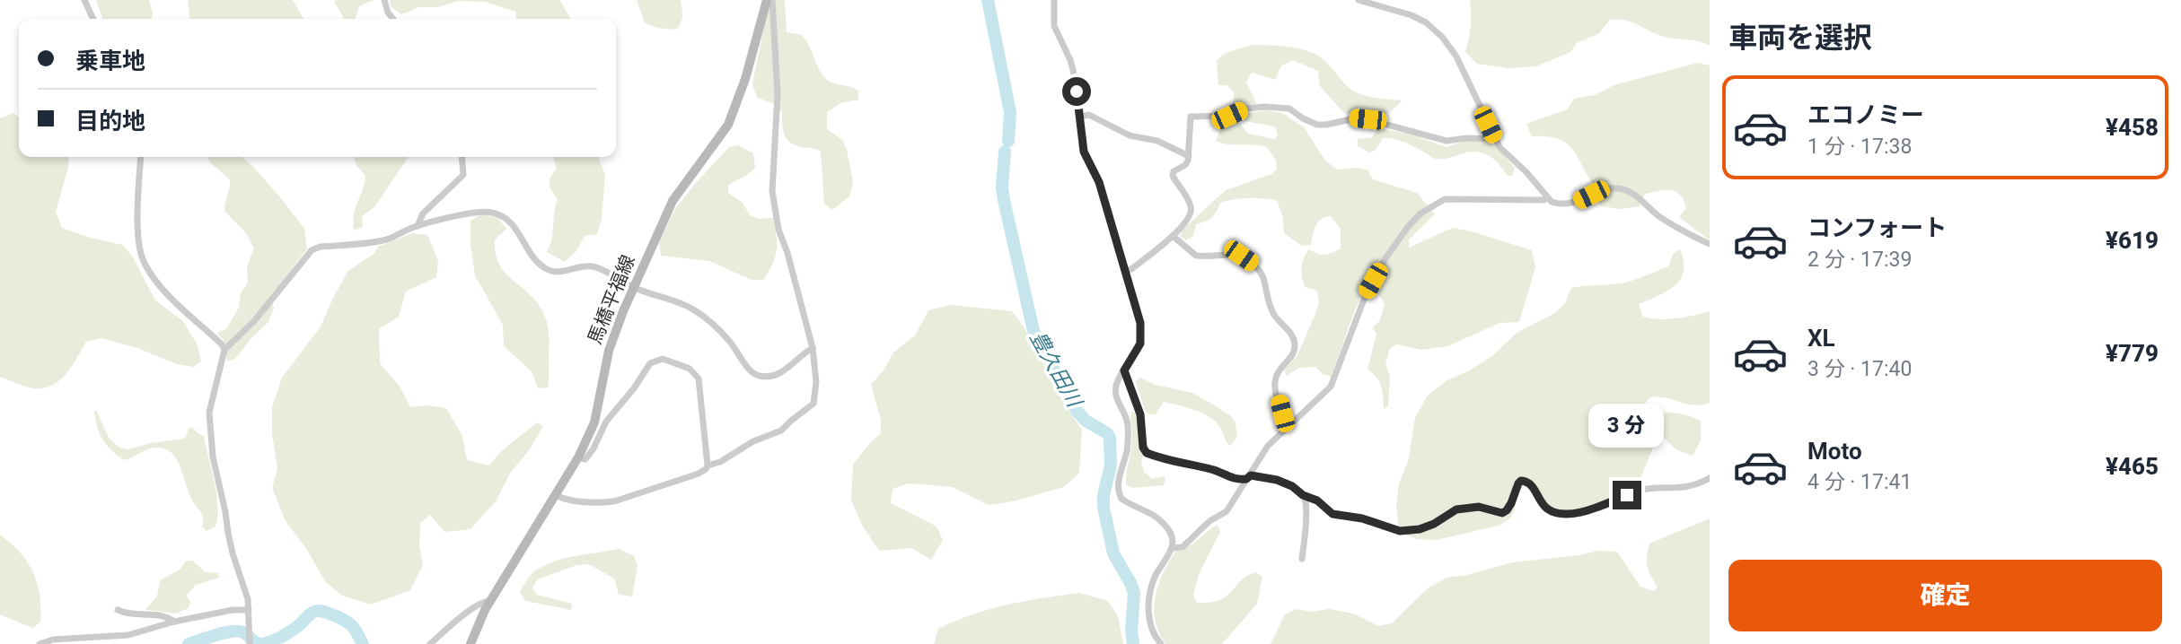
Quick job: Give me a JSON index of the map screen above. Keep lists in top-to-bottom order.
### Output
{
  "streets": {
    "main road": ["馬橋平福線"]
  },
  "water": ["豊久田川"],
  "page": {
    "heading": "車両を選択",
    "banner": ["乗車地", "目的地"],
    "list": [
      {
        "name": "エコノミー",
        "note": "1 分 · 17:38",
        "value": "¥458"
      },
      {
        "name": "コンフォート",
        "note": "2 分 · 17:39",
        "value": "¥619"
      },
      {
        "name": "XL",
        "note": "3 分 · 17:40",
        "value": "¥779"
      },
      {
        "name": "Moto",
        "note": "4 分 · 17:41",
        "value": "¥465"
      }
    ],
    "bubble": "3 分",
    "buttons": "確定"
  }
}
